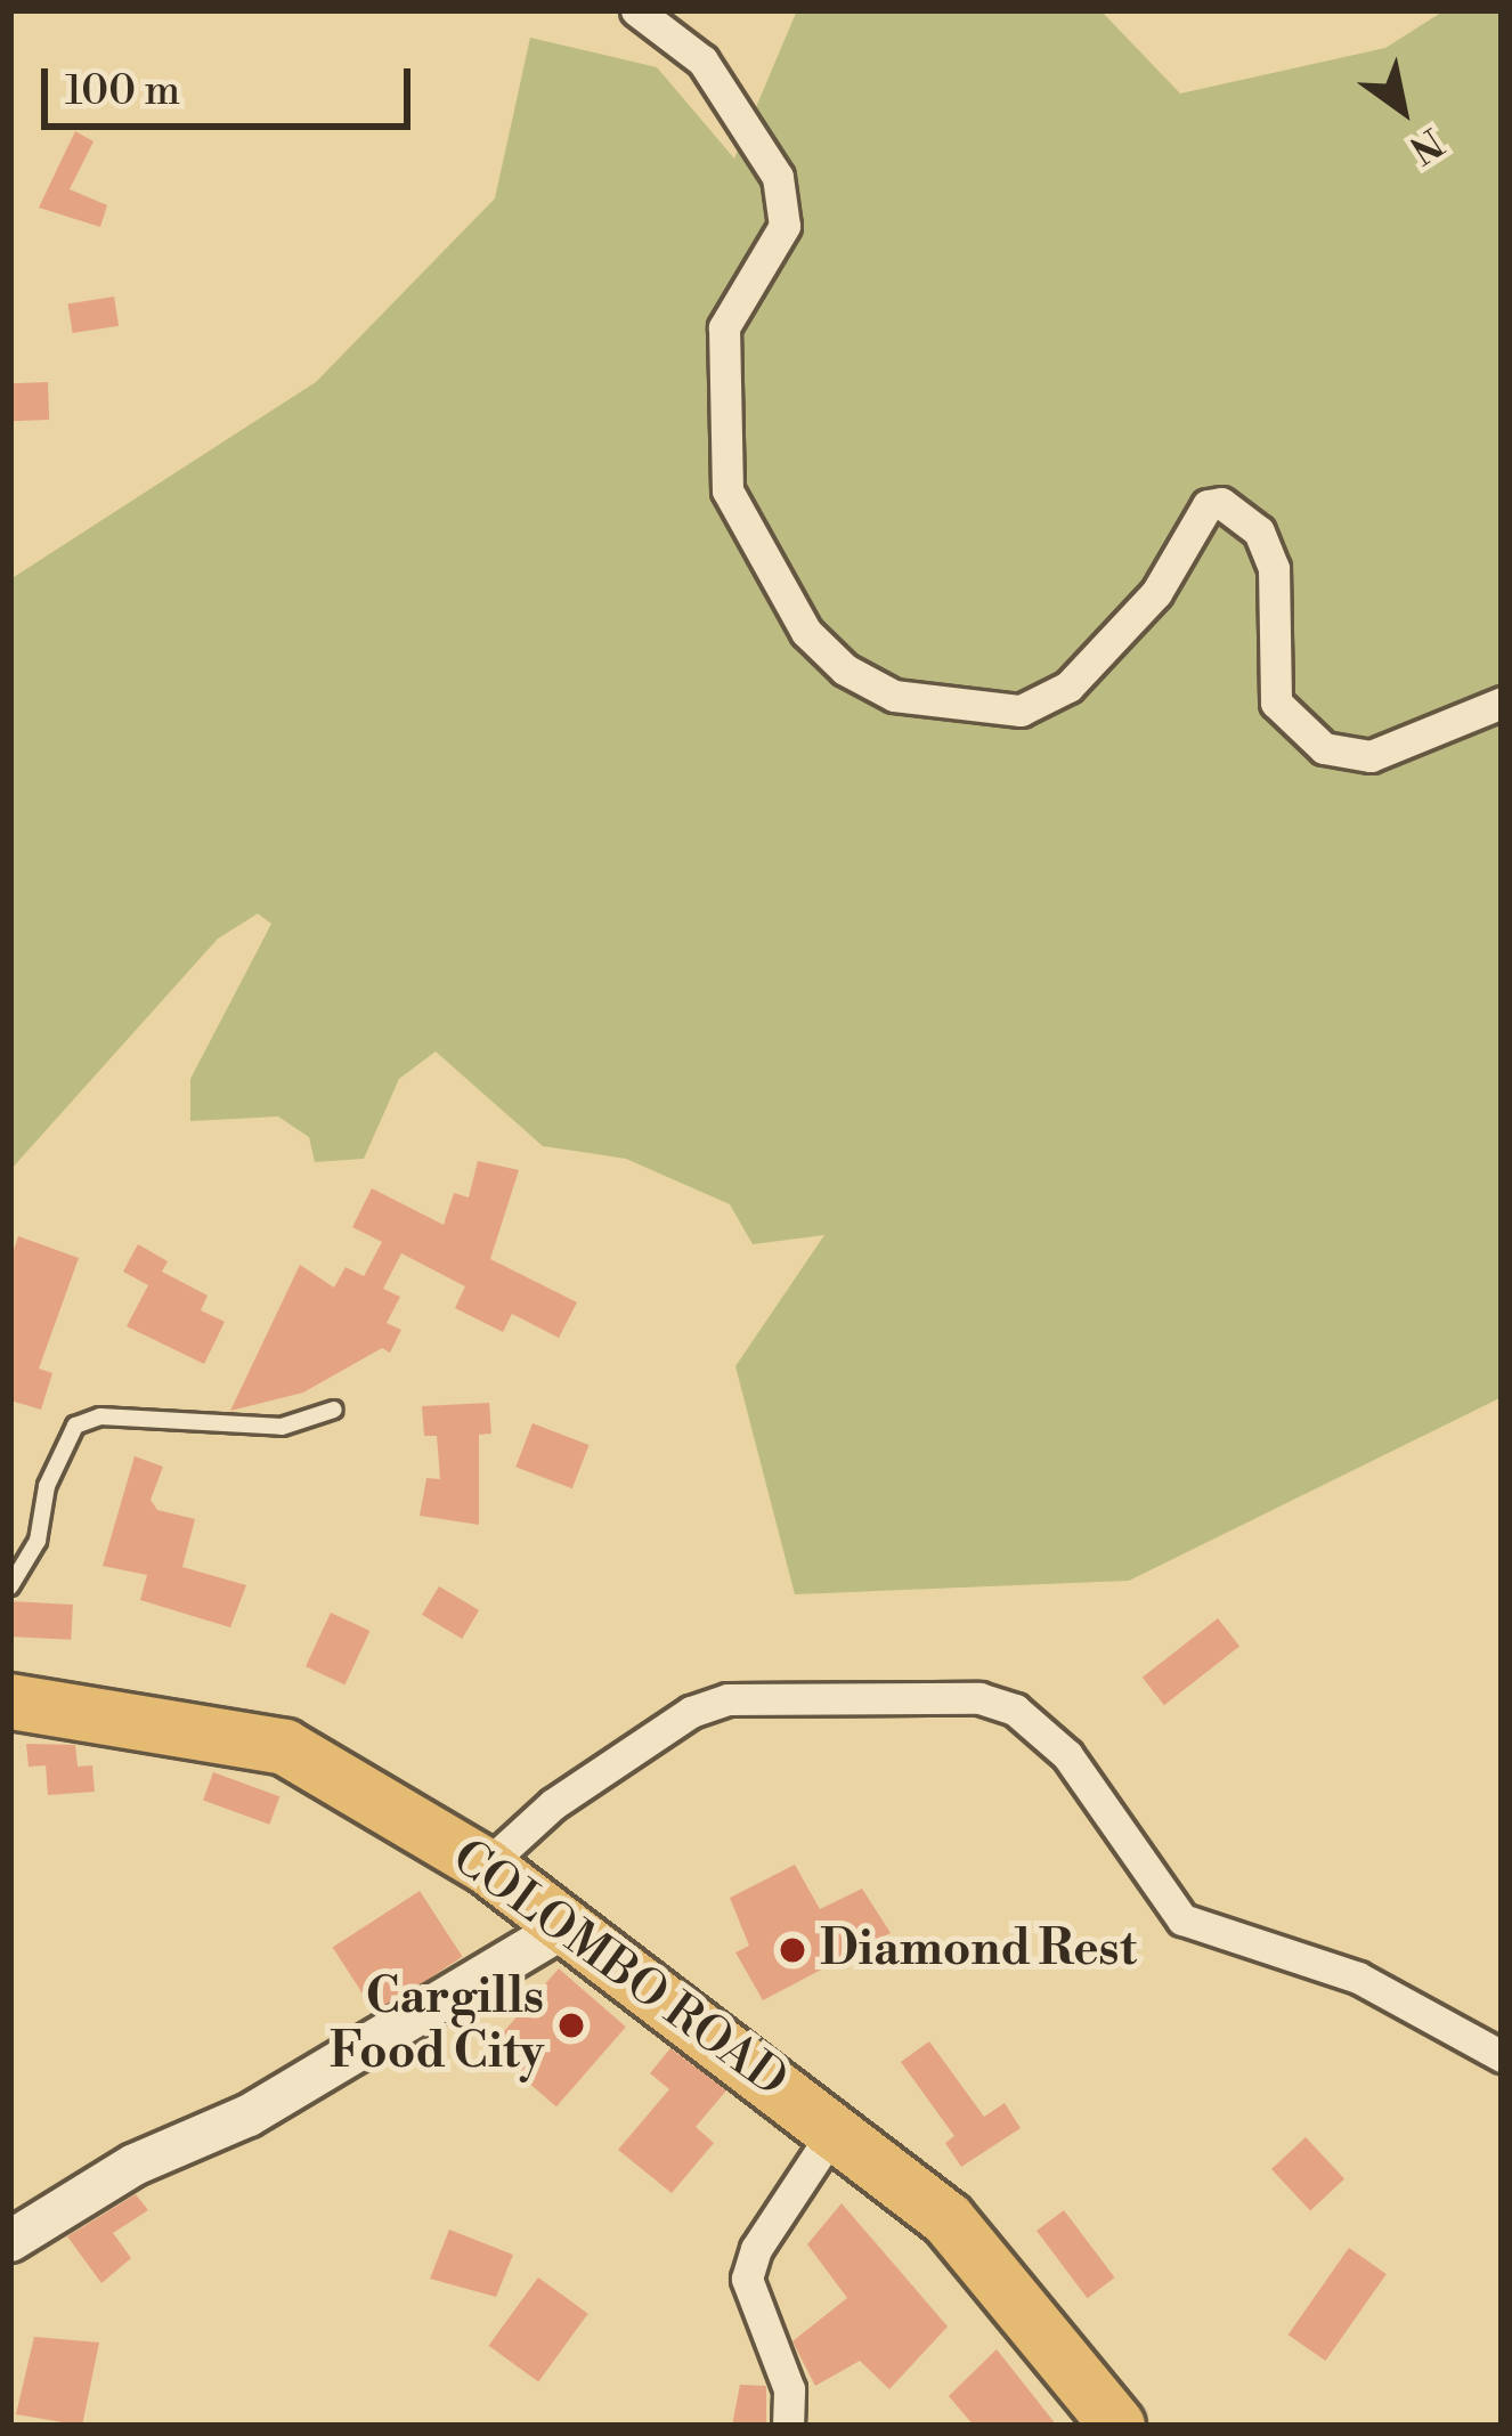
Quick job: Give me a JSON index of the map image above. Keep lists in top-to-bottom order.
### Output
{
  "streets": {
    "highway": ["COLOMBO ROAD"]
  },
  "places": ["Diamond Rest", "Cargills Food City"],
  "scale_bar": "100 m",
  "north": "bottom right"
}
